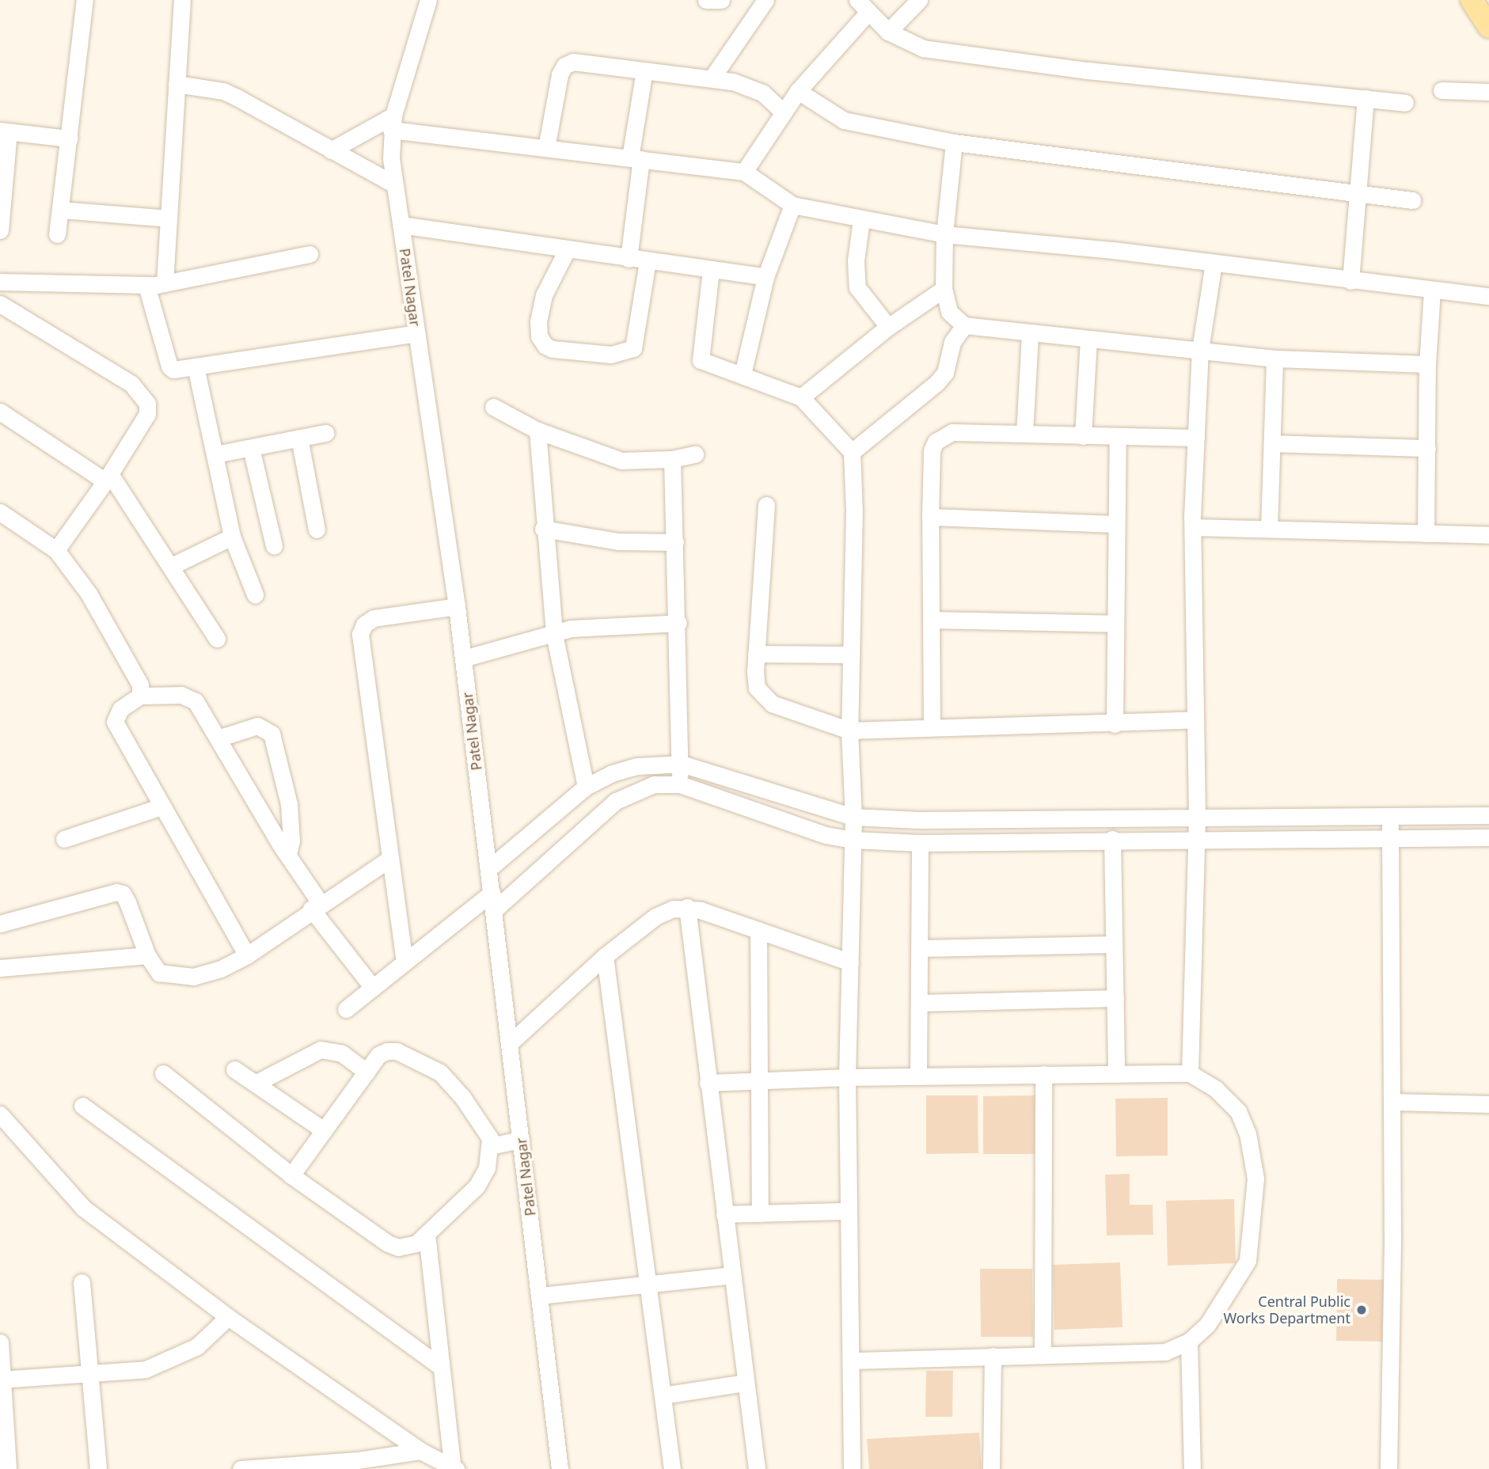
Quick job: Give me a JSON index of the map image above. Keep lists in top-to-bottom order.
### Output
{
  "streets": {
    "street": ["Patel Nagar"]
  },
  "places": ["Central Public Works Department"]
}
